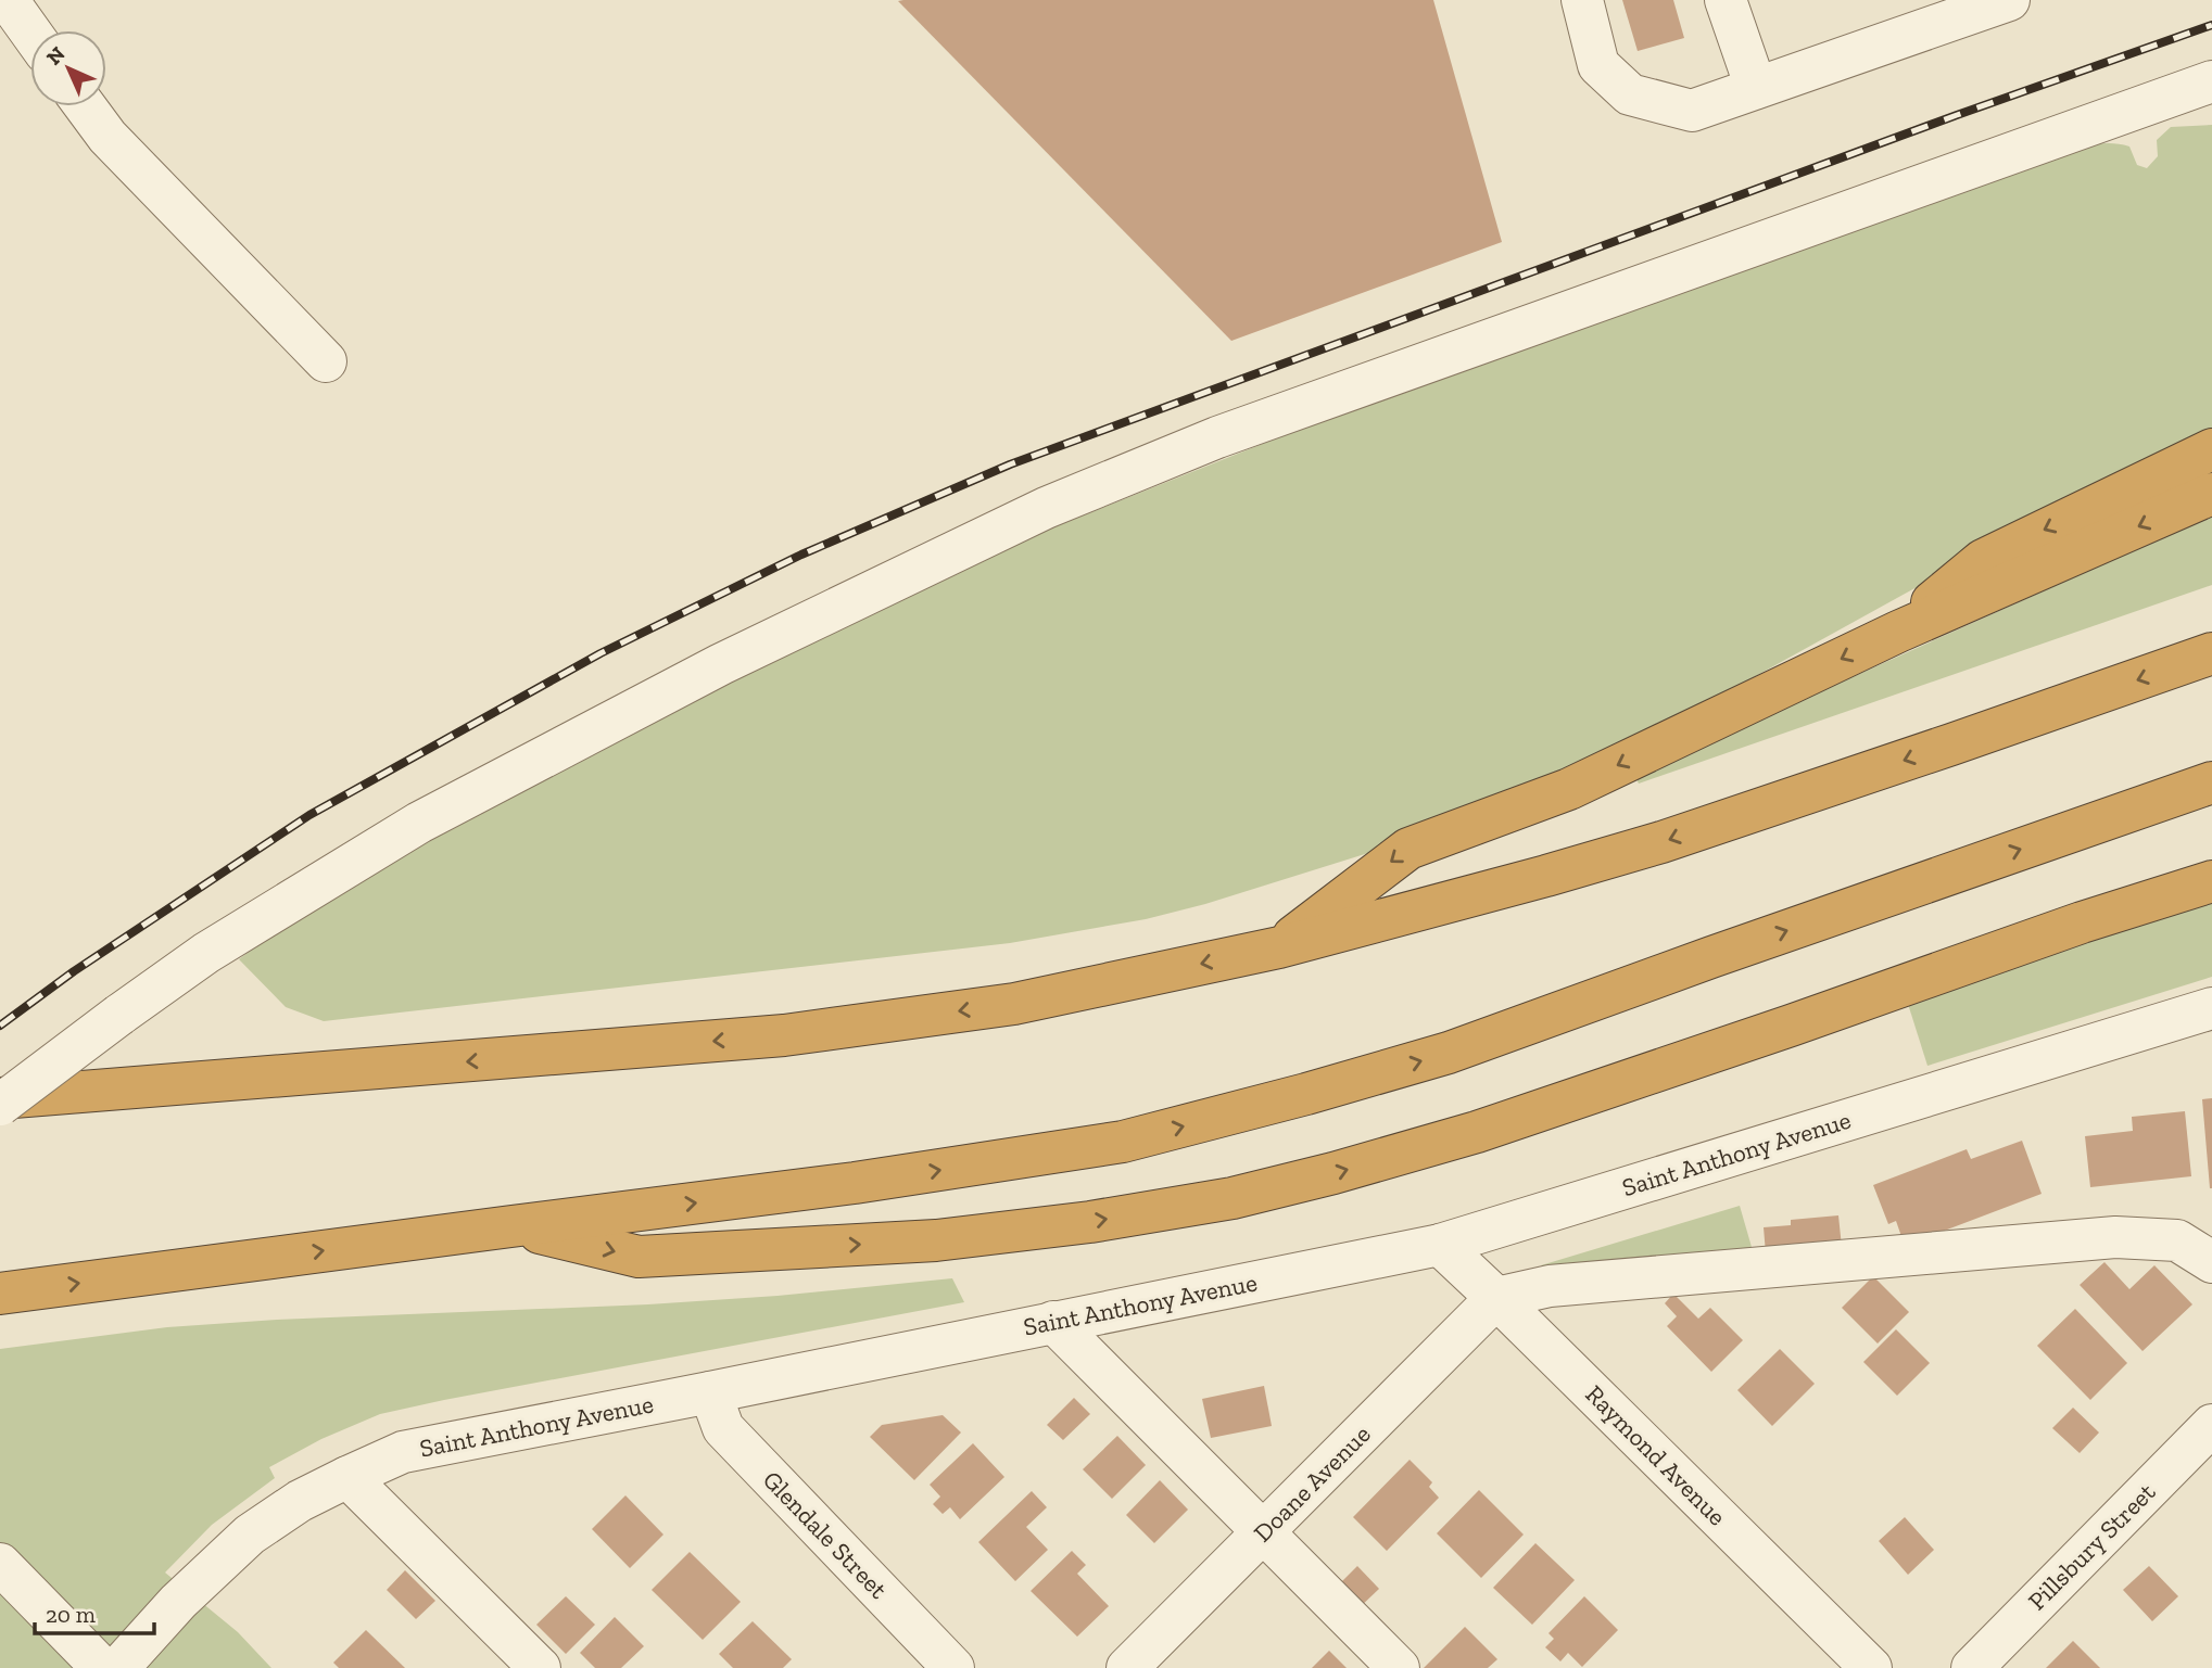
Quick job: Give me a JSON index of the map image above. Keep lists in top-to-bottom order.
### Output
{
  "streets": {
    "street": [
      "Saint Anthony Avenue",
      "Raymond Avenue",
      "Doane Avenue",
      "Glendale Street",
      "Pillsbury Street"
    ]
  },
  "crossings": [
    ["Saint Anthony Avenue", "Raymond Avenue"],
    ["Saint Anthony Avenue", "Glendale Street"],
    ["Raymond Avenue", "Doane Avenue"]
  ],
  "scale_bar": "20 m",
  "north": "top left"
}
